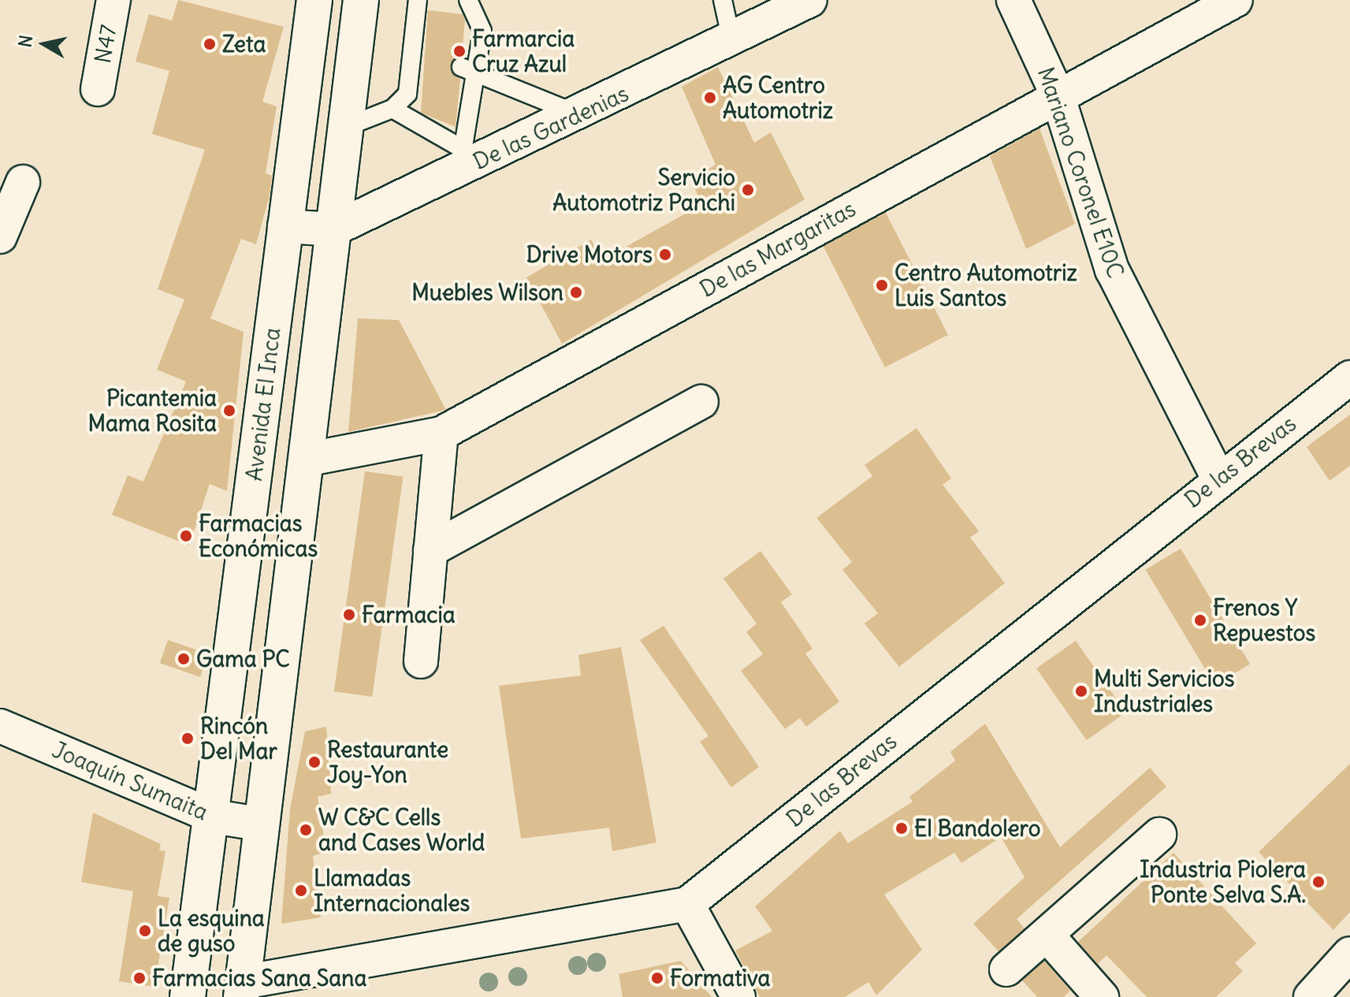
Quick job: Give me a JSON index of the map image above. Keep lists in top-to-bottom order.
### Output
{
  "streets": {
    "main road": ["Avenida El Inca"],
    "street": [
      "N47",
      "De las Gardenias",
      "Mariano Coronel E10C",
      "De las Margaritas",
      "De las Brevas",
      "Joaquín Sumaita"
    ]
  },
  "crossings": [
    ["De las Gardenias", "Avenida El Inca"],
    ["Mariano Coronel E10C", "De las Margaritas"],
    ["Mariano Coronel E10C", "De las Brevas"],
    ["Avenida El Inca", "Joaquín Sumaita"]
  ],
  "places": [
    "Zeta",
    "Farmarcia Cruz Azul",
    "AG Centro Automotriz",
    "Servicio Automotriz Panchi",
    "Drive Motors",
    "Centro Automotriz Luis Santos",
    "Muebles Wilson",
    "Picantemia Mama Rosita",
    "Farmacias Económicas",
    "Farmacia",
    "Frenos Y Repuestos",
    "Gama PC",
    "Multi Servicios Industriales",
    "Rincón Del Mar",
    "Restaurante Joy-Yon",
    "El Bandolero",
    "W C&C Cells and Cases World",
    "Industria Piolera Ponte Selva S.A.",
    "Llamadas Internacionales",
    "La esquina de guso",
    "Farmacias Sana Sana",
    "Formativa"
  ],
  "north": "left"
}
